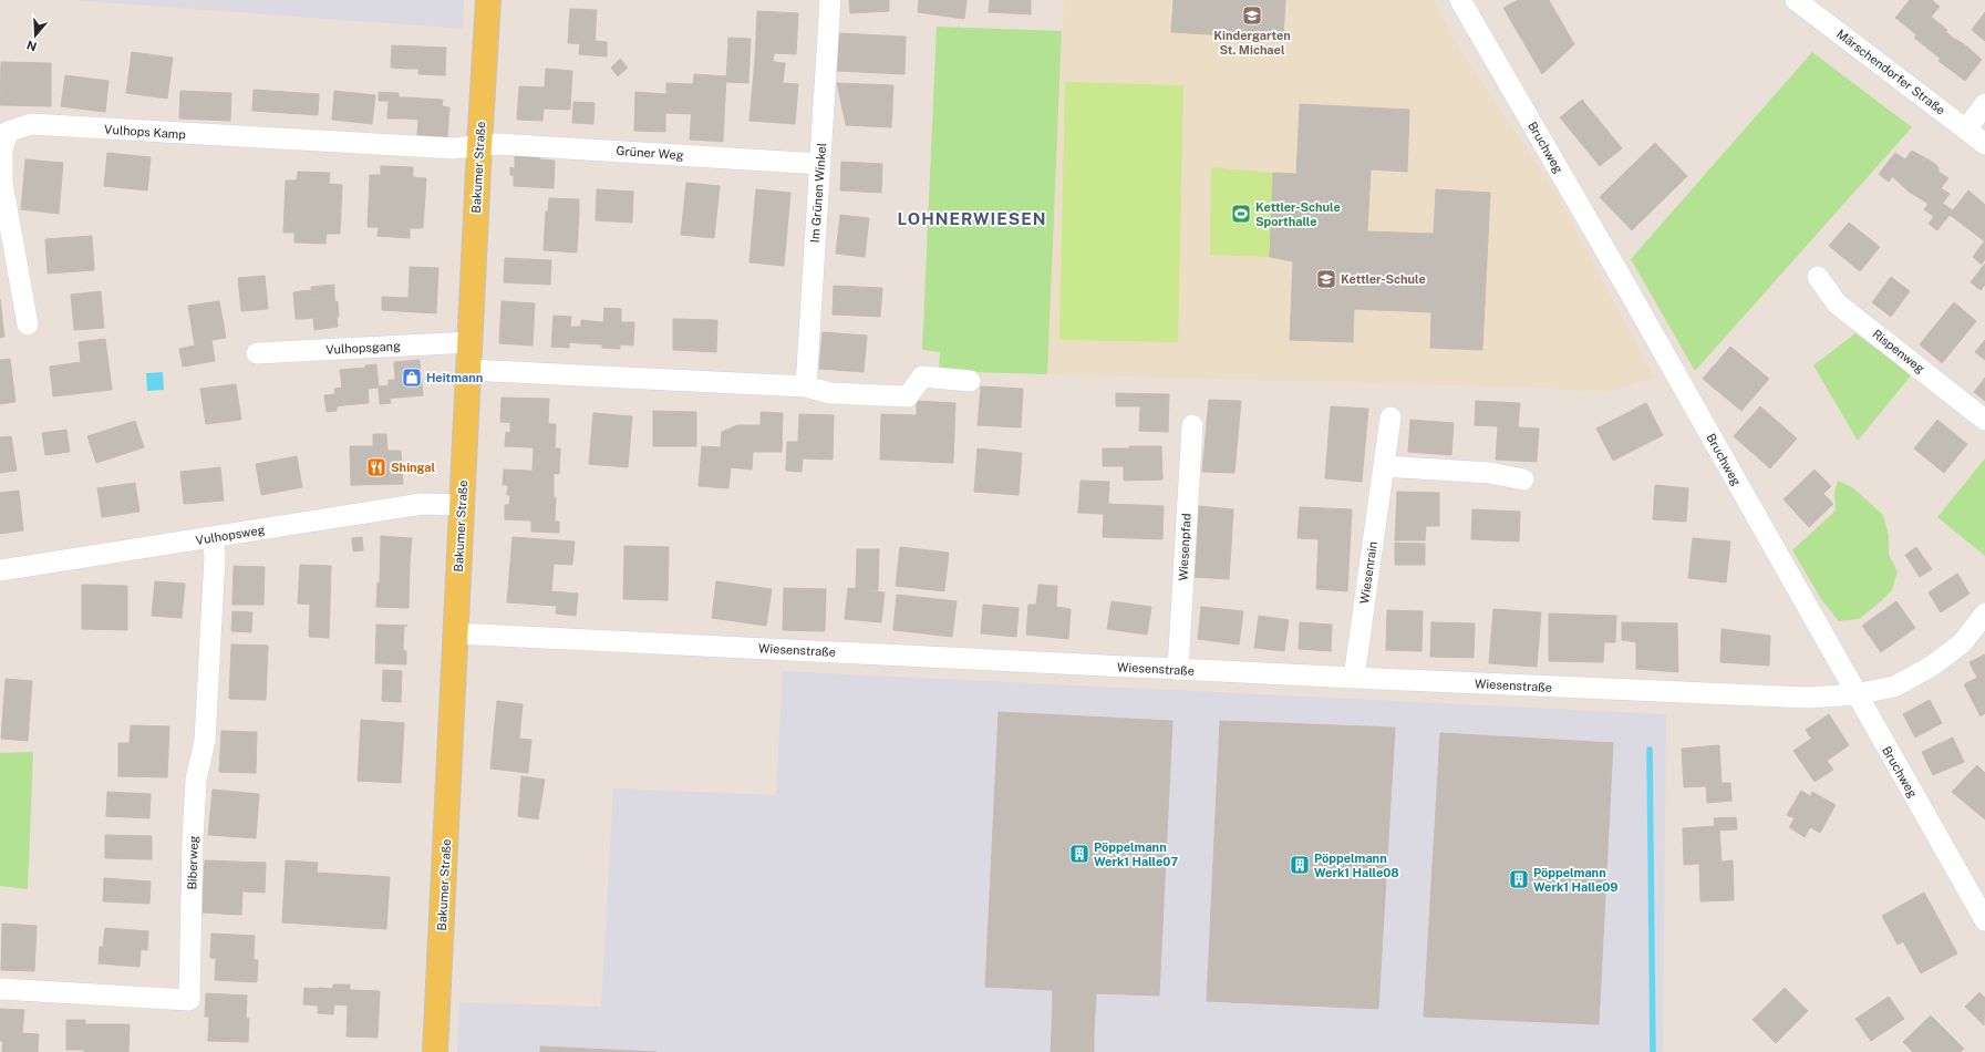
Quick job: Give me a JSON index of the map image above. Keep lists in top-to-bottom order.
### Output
{
  "streets": {
    "main road": ["Bakumer Straße"],
    "street": [
      "Märschendorfer Straße",
      "Vulhops Kamp",
      "Bruchweg",
      "Grüner Weg",
      "Im Grünen Winkel",
      "Vulhopsgang",
      "Rispenweg",
      "Vulhopsweg",
      "Wiesenpfad",
      "Wiesenrain",
      "Wiesenstraße",
      "Biberweg"
    ]
  },
  "crossings": [
    ["Vulhops Kamp", "Grüner Weg"],
    ["Vulhops Kamp", "Bakumer Straße"],
    ["Bruchweg", "Wiesenstraße"],
    ["Grüner Weg", "Bakumer Straße"],
    ["Grüner Weg", "Im Grünen Winkel"],
    ["Bakumer Straße", "Vulhopsgang"],
    ["Bakumer Straße", "Vulhopsweg"],
    ["Bakumer Straße", "Wiesenstraße"],
    ["Vulhopsweg", "Biberweg"],
    ["Wiesenpfad", "Wiesenstraße"],
    ["Wiesenrain", "Wiesenstraße"]
  ],
  "districts": ["LOHNERWIESEN"],
  "places": {
    "school or university": ["Kindergarten St. Michael", "Kettler-Schule"],
    "sports": ["Kettler-Schule Sporthalle"],
    "shop": ["Heitmann"],
    "restaurant": ["Shingal"],
    "building": ["Pöppelmann Werk1 Halle07", "Pöppelmann Werk1 Halle08", "Pöppelmann Werk1 Halle09"]
  },
  "north": "bottom"
}
